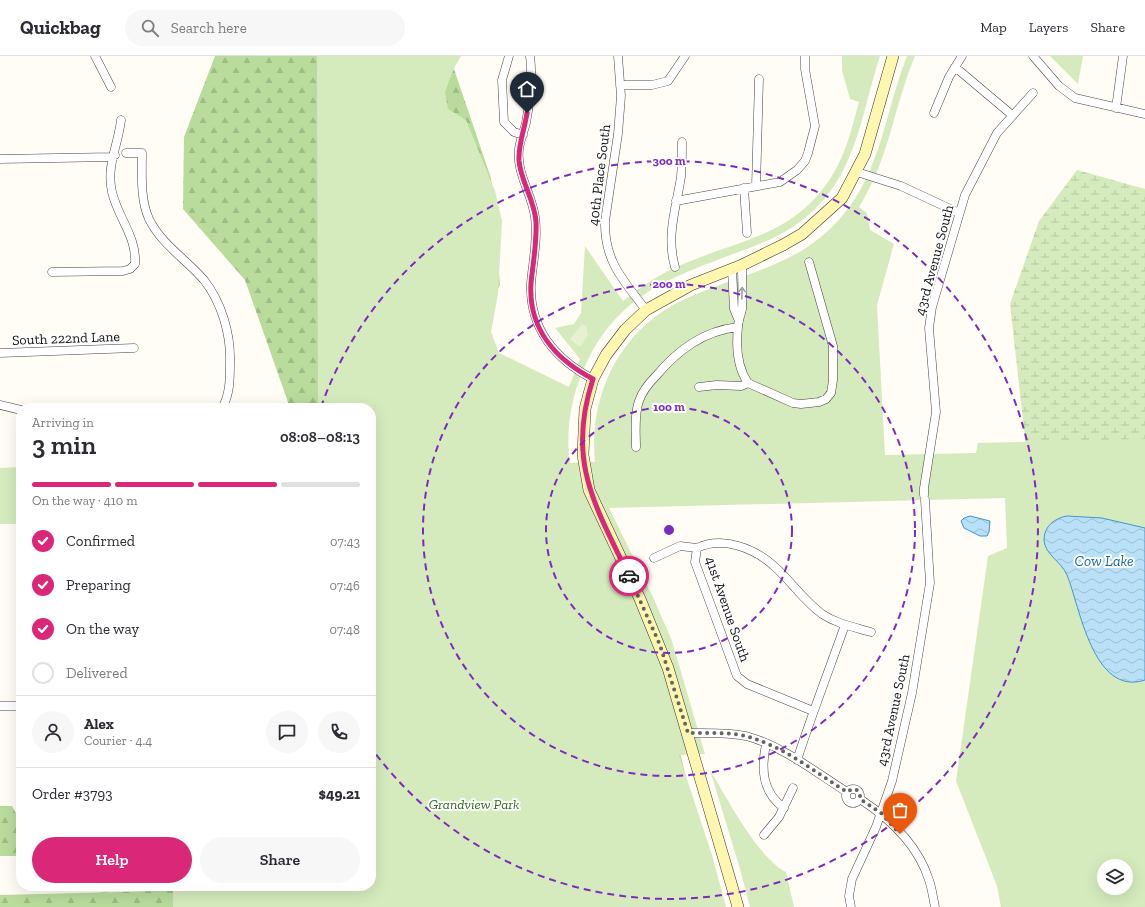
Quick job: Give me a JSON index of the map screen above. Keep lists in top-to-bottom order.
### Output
{
  "streets": {
    "street": [
      "40th Place South",
      "43rd Avenue South",
      "South 222nd Lane",
      "41st Avenue South"
    ]
  },
  "water": ["Cow Lake"],
  "parks": ["Grandview Park"],
  "page": {
    "header": "Quickbag",
    "search": "Search here",
    "nav": ["Map", "Layers", "Share"],
    "heading": ["3 min", "Arriving in", "08:08–08:13"],
    "panel": [
      "Alex",
      "Courier · 4.4",
      "Order #3793",
      "$49.21"
    ],
    "bar": "On the way · 410 m",
    "list": [
      ["Confirmed", "07:43"],
      ["Preparing", "07:46"],
      ["On the way", "07:48"],
      "Delivered"
    ],
    "buttons": ["Help", "Share"]
  },
  "rings": ["300 m", "200 m", "100 m"]
}
